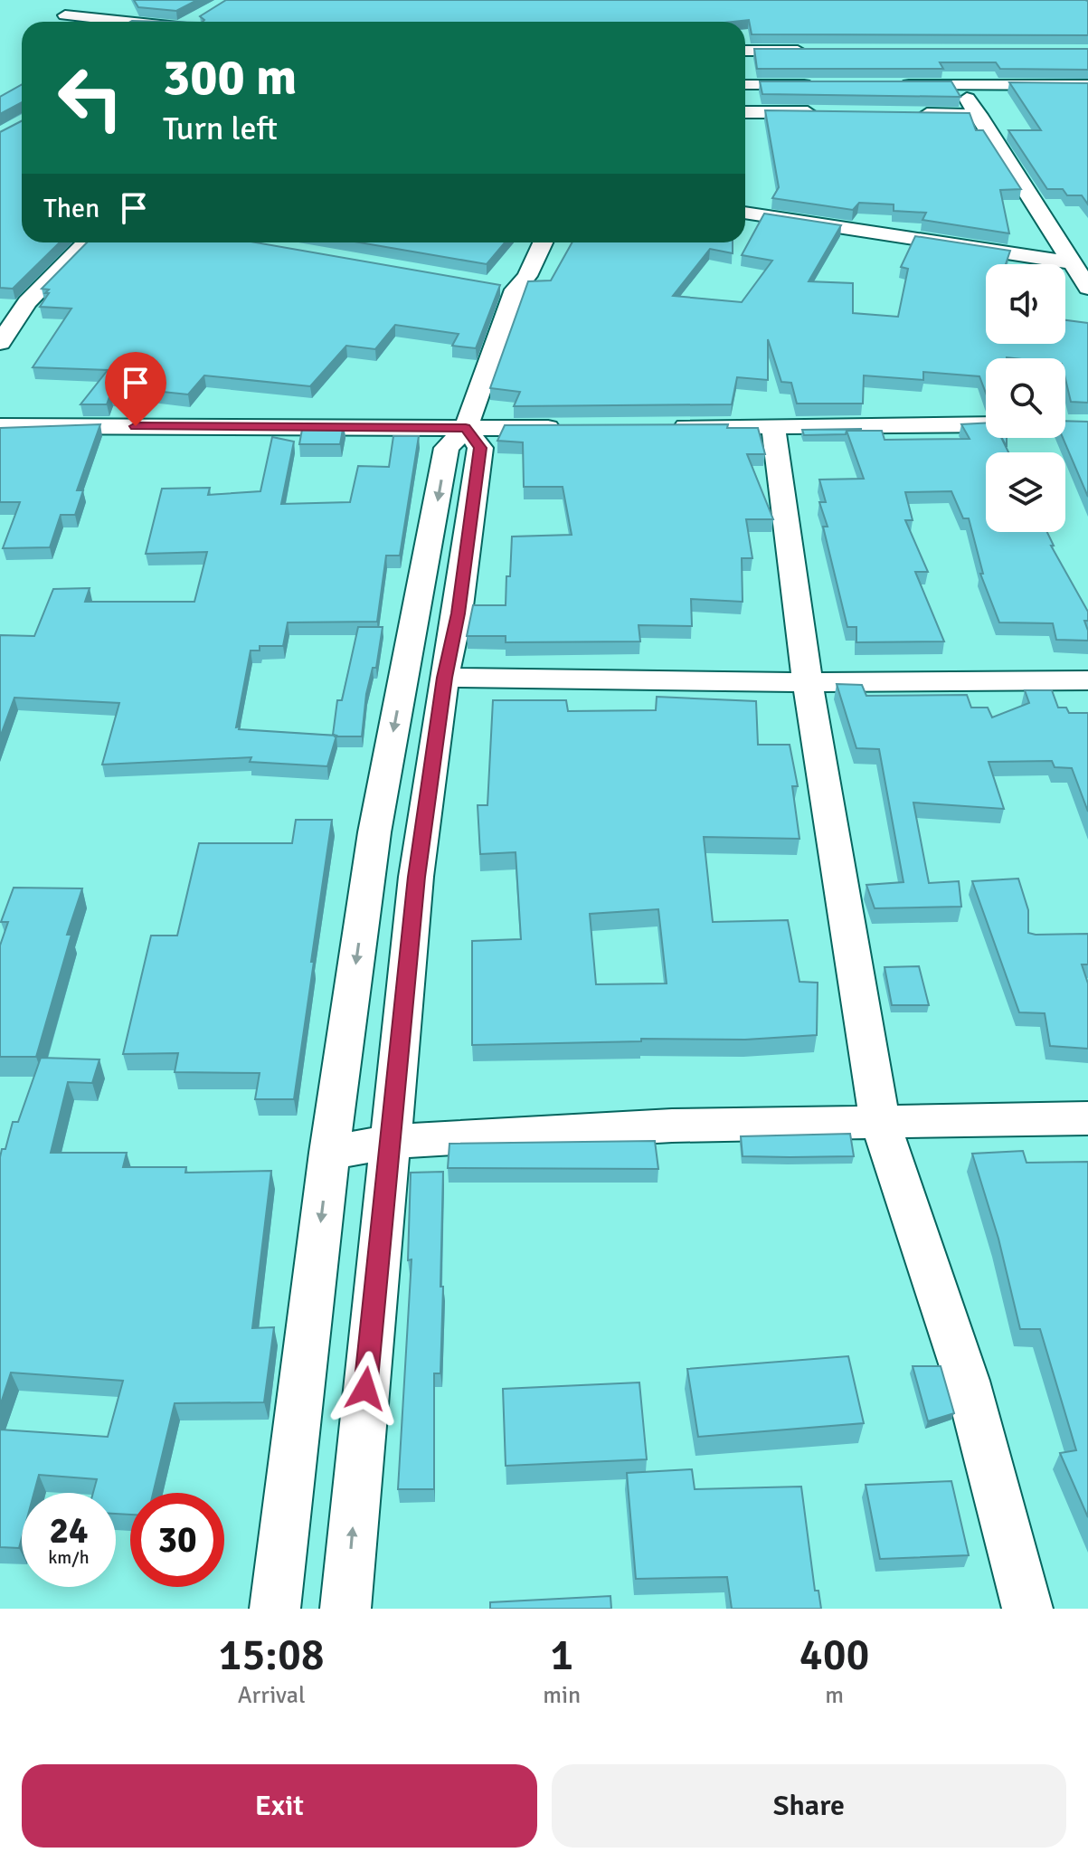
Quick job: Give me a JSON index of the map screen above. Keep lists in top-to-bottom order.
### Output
{
  "page": {
    "turn": ["300 m", "Turn left"],
    "then": "Then",
    "speed": "24 km/h",
    "limit": "30",
    "eta": [
      "15:08",
      "Arrival",
      "1",
      "min",
      "400",
      "m"
    ],
    "buttons": ["Exit", "Share"]
  }
}
